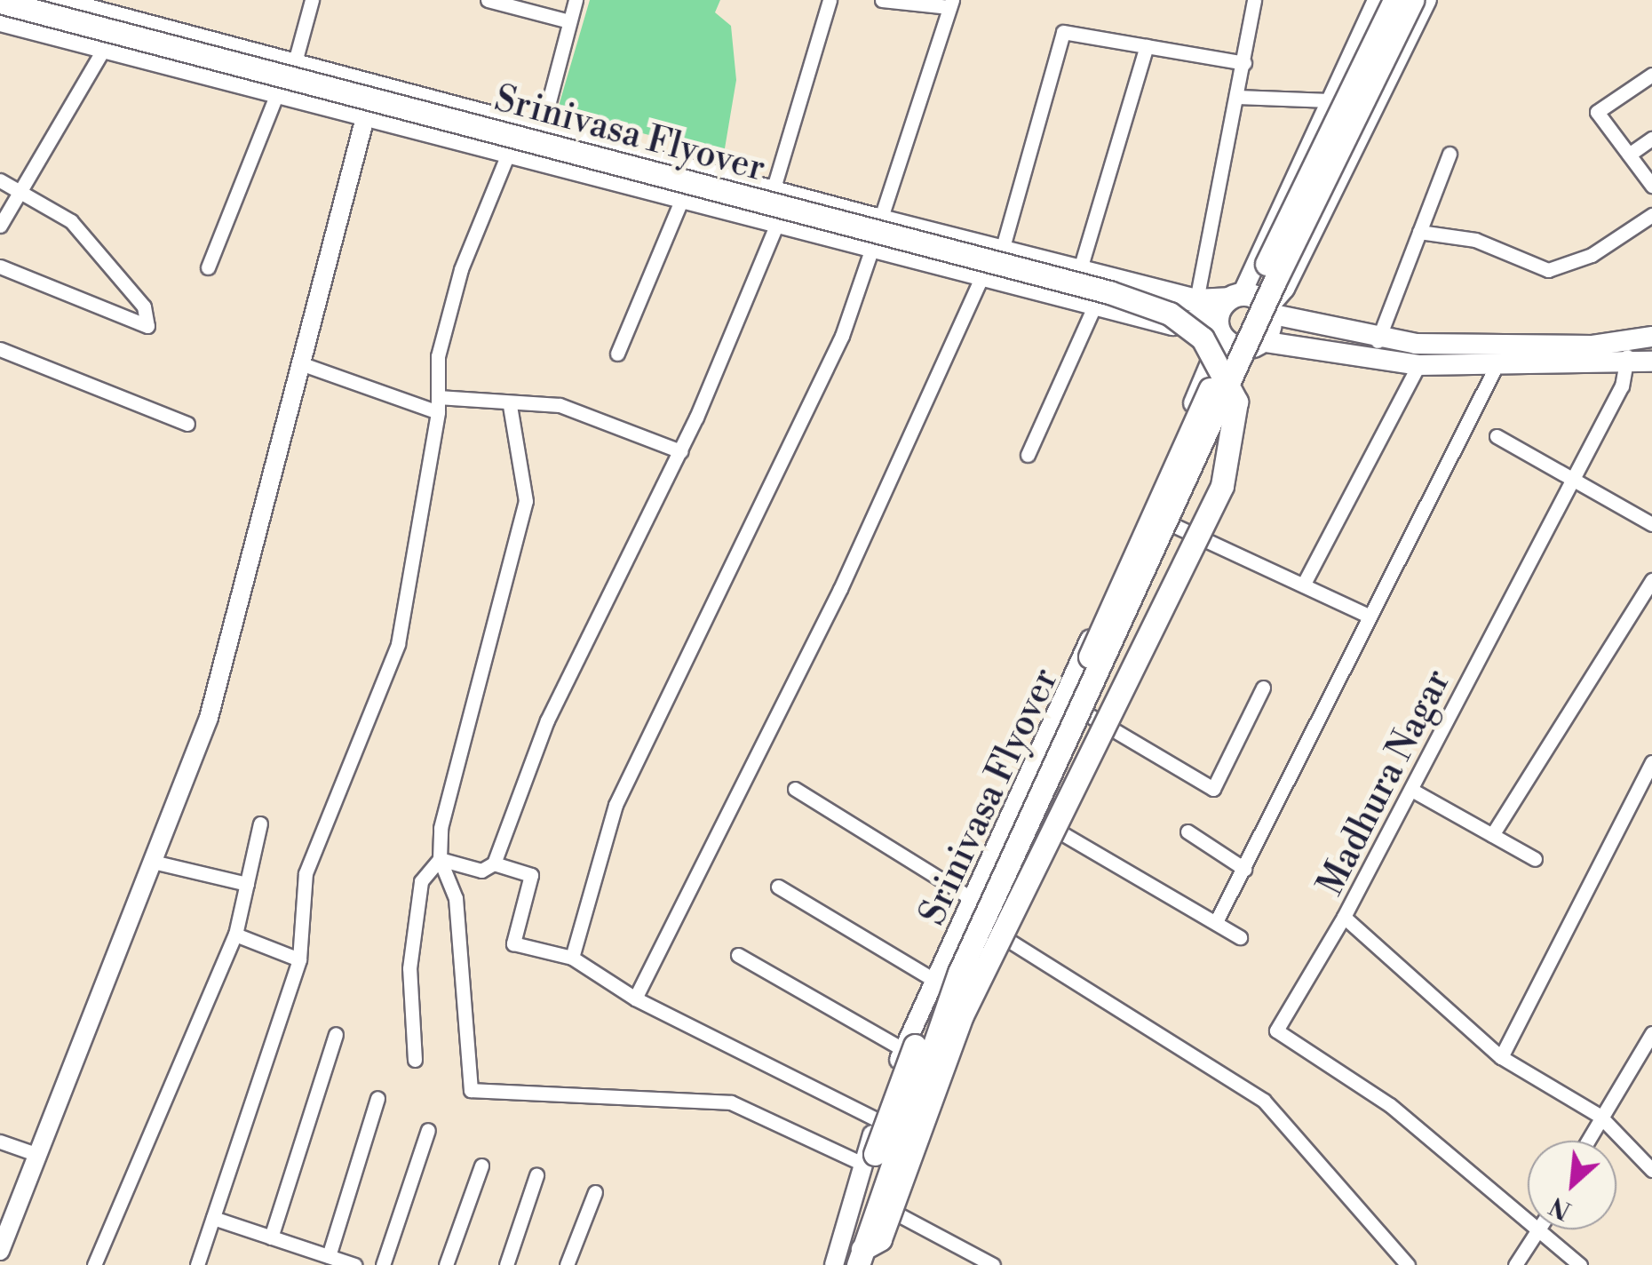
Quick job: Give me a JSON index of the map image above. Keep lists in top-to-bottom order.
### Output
{
  "streets": {
    "main road": ["Srinivasa Flyover"],
    "street": ["Madhura Nagar"]
  },
  "north": "bottom left"
}
